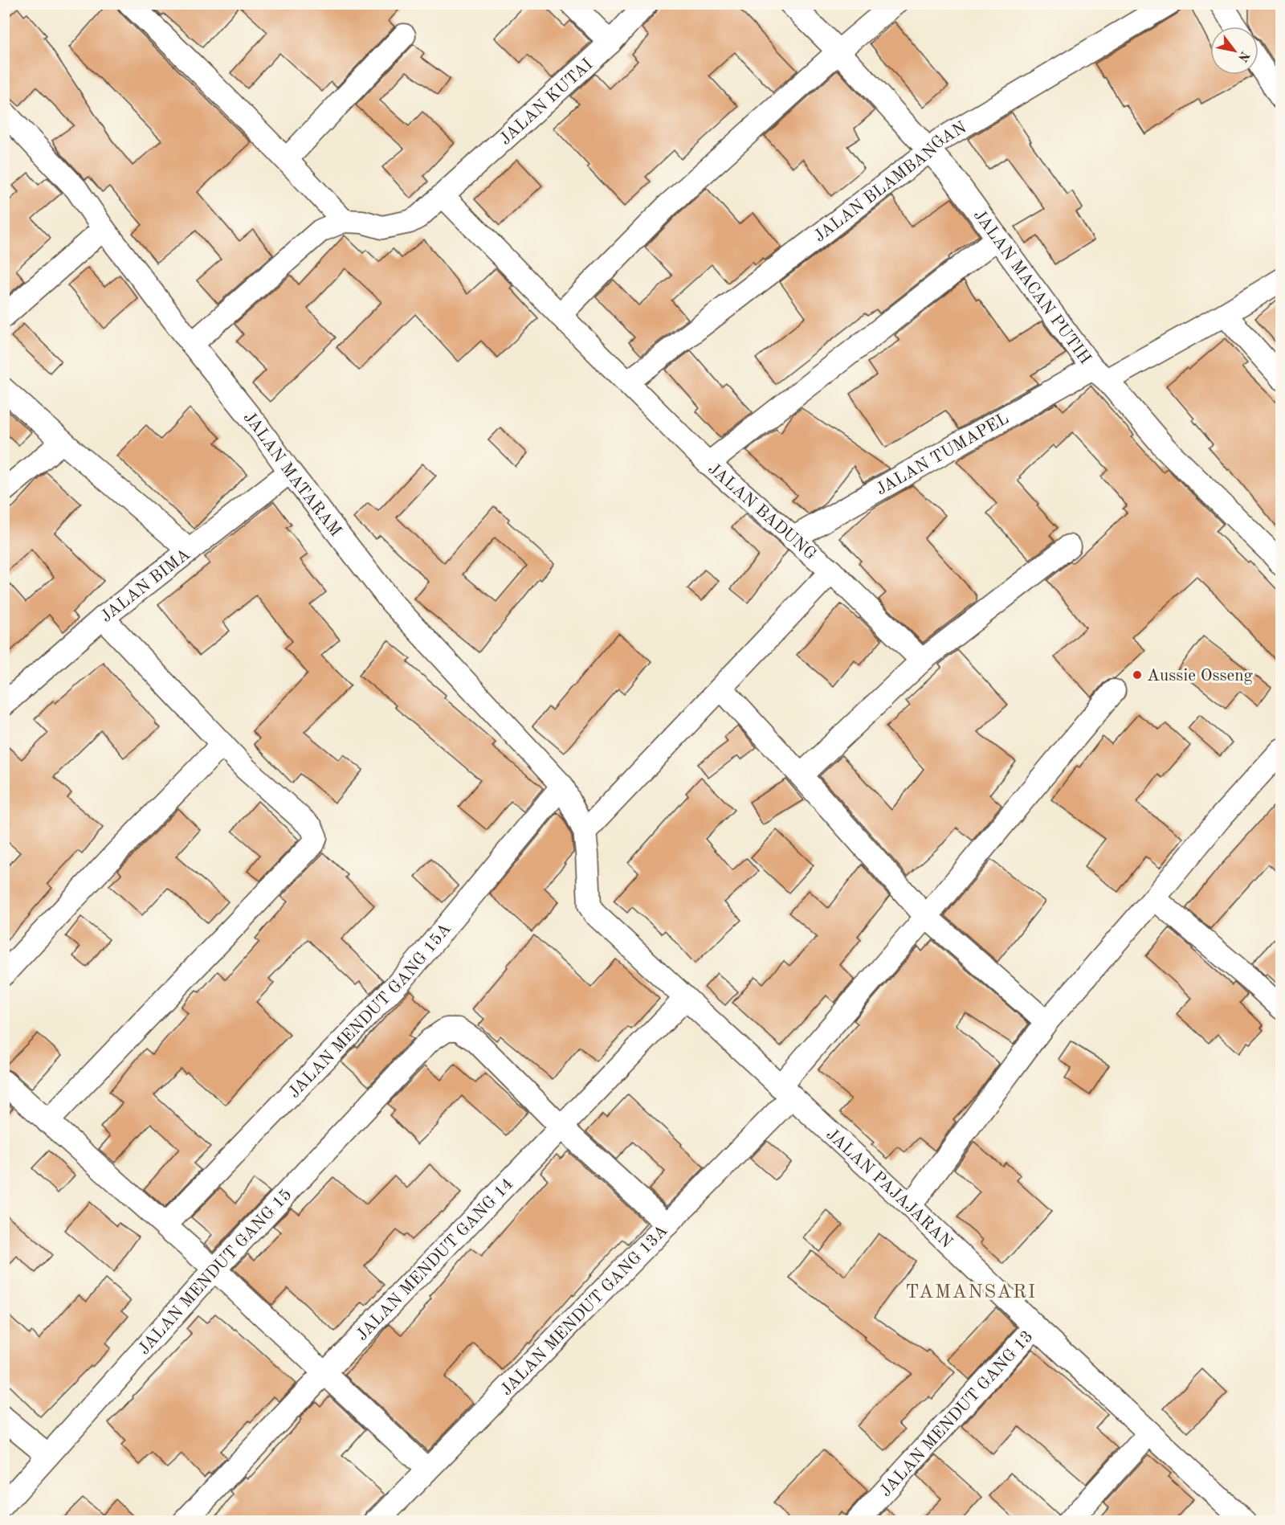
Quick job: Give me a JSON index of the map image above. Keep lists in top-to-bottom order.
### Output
{
  "streets": {
    "street": [
      "JALAN KUTAI",
      "JALAN BLAMBANGAN",
      "JALAN MACAN PUTIH",
      "JALAN TUMAPEL",
      "JALAN MATARAM",
      "JALAN BADUNG",
      "JALAN BIMA",
      "JALAN MENDUT GANG 15A",
      "JALAN PAJAJARAN",
      "JALAN MENDUT GANG 14",
      "JALAN MENDUT GANG 15",
      "JALAN MENDUT GANG 13A",
      "JALAN MENDUT GANG 13"
    ]
  },
  "crossings": [
    ["JALAN KUTAI", "JALAN BADUNG"],
    ["JALAN BLAMBANGAN", "JALAN MACAN PUTIH"],
    ["JALAN BLAMBANGAN", "JALAN BADUNG"],
    ["JALAN MACAN PUTIH", "JALAN TUMAPEL"],
    ["JALAN TUMAPEL", "JALAN BADUNG"],
    ["JALAN MATARAM", "JALAN BADUNG"],
    ["JALAN MATARAM", "JALAN BIMA"],
    ["JALAN MATARAM", "JALAN MENDUT GANG 15A"],
    ["JALAN MATARAM", "JALAN PAJAJARAN"],
    ["JALAN BADUNG", "JALAN PAJAJARAN"],
    ["JALAN PAJAJARAN", "JALAN MENDUT GANG 14"],
    ["JALAN PAJAJARAN", "JALAN MENDUT GANG 13A"],
    ["JALAN PAJAJARAN", "JALAN MENDUT GANG 13"],
    ["JALAN MENDUT GANG 14", "JALAN MENDUT GANG 15"],
    ["JALAN MENDUT GANG 15", "JALAN MENDUT GANG 13A"]
  ],
  "districts": ["TAMANSARI"],
  "places": ["Aussie Osseng"],
  "north": "bottom right"
}
